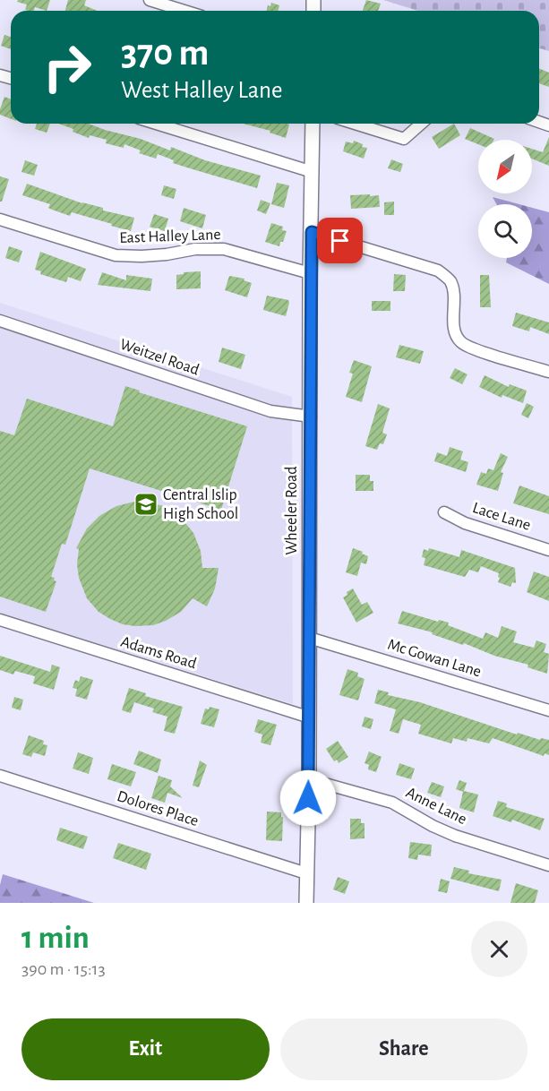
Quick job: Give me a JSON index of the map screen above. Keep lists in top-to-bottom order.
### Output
{
  "streets": {
    "main road": ["Wheeler Road"],
    "street": [
      "East Halley Lane",
      "Weitzel Road",
      "Lace Lane",
      "Adams Road",
      "Mc Gowan Lane",
      "Anne Lane",
      "Dolores Place"
    ]
  },
  "crossings": [
    ["East Halley Lane", "Wheeler Road"],
    ["Weitzel Road", "Wheeler Road"],
    ["Wheeler Road", "Adams Road"],
    ["Wheeler Road", "Mc Gowan Lane"],
    ["Wheeler Road", "Anne Lane"],
    ["Wheeler Road", "Dolores Place"]
  ],
  "places": {
    "school or university": ["Central Islip High School"]
  },
  "north": "bottom left",
  "page": {
    "turn": ["370 m", "West Halley Lane"],
    "heading": ["1 min", "390 m · 15:13"],
    "buttons": ["Exit", "Share"]
  }
}
